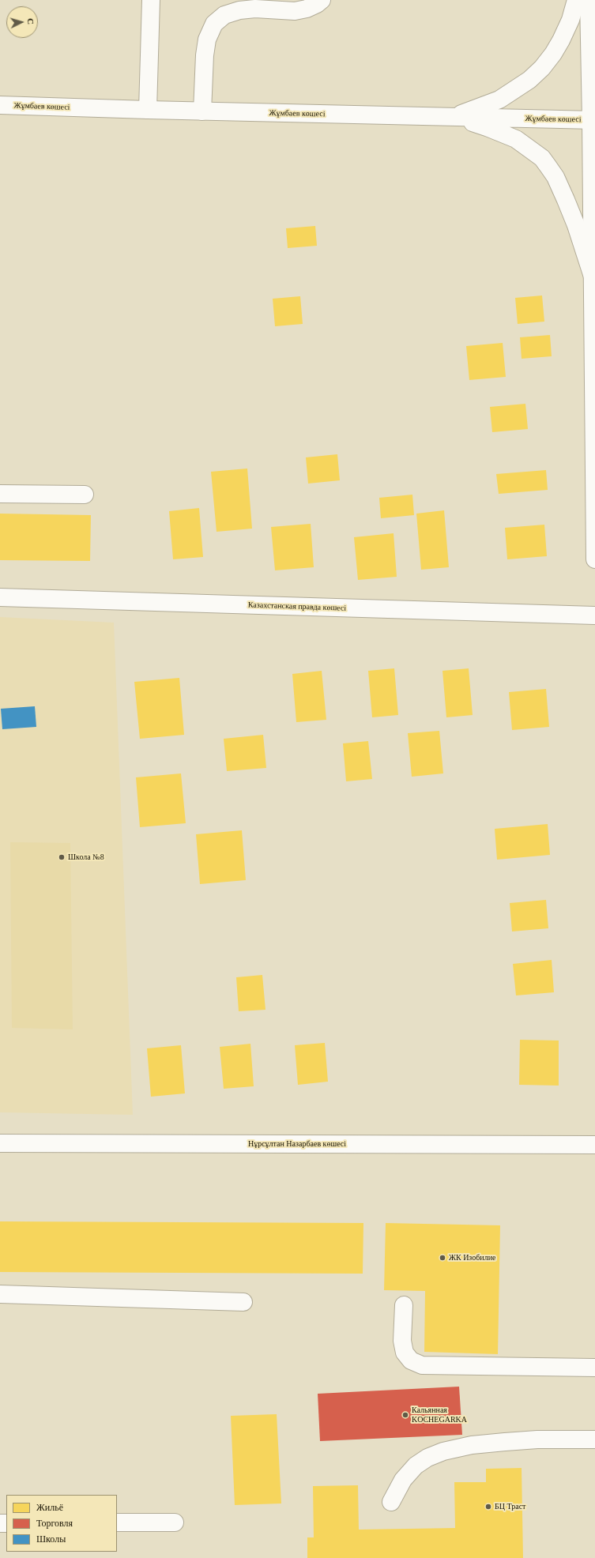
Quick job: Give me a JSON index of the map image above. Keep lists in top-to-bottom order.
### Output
{
  "streets": {
    "main road": ["Жұмбаев көшесі", "Казахстанская правда көшесі", "Нұрсұлтан Назарбаев көшесі"]
  },
  "places": [
    "Школа №8",
    "ЖК Изобилие",
    "Кальянная KOCHEGARKA",
    "БЦ Траст"
  ],
  "legend": ["Жильё", "Торговля", "Школы"],
  "north": "right"
}
